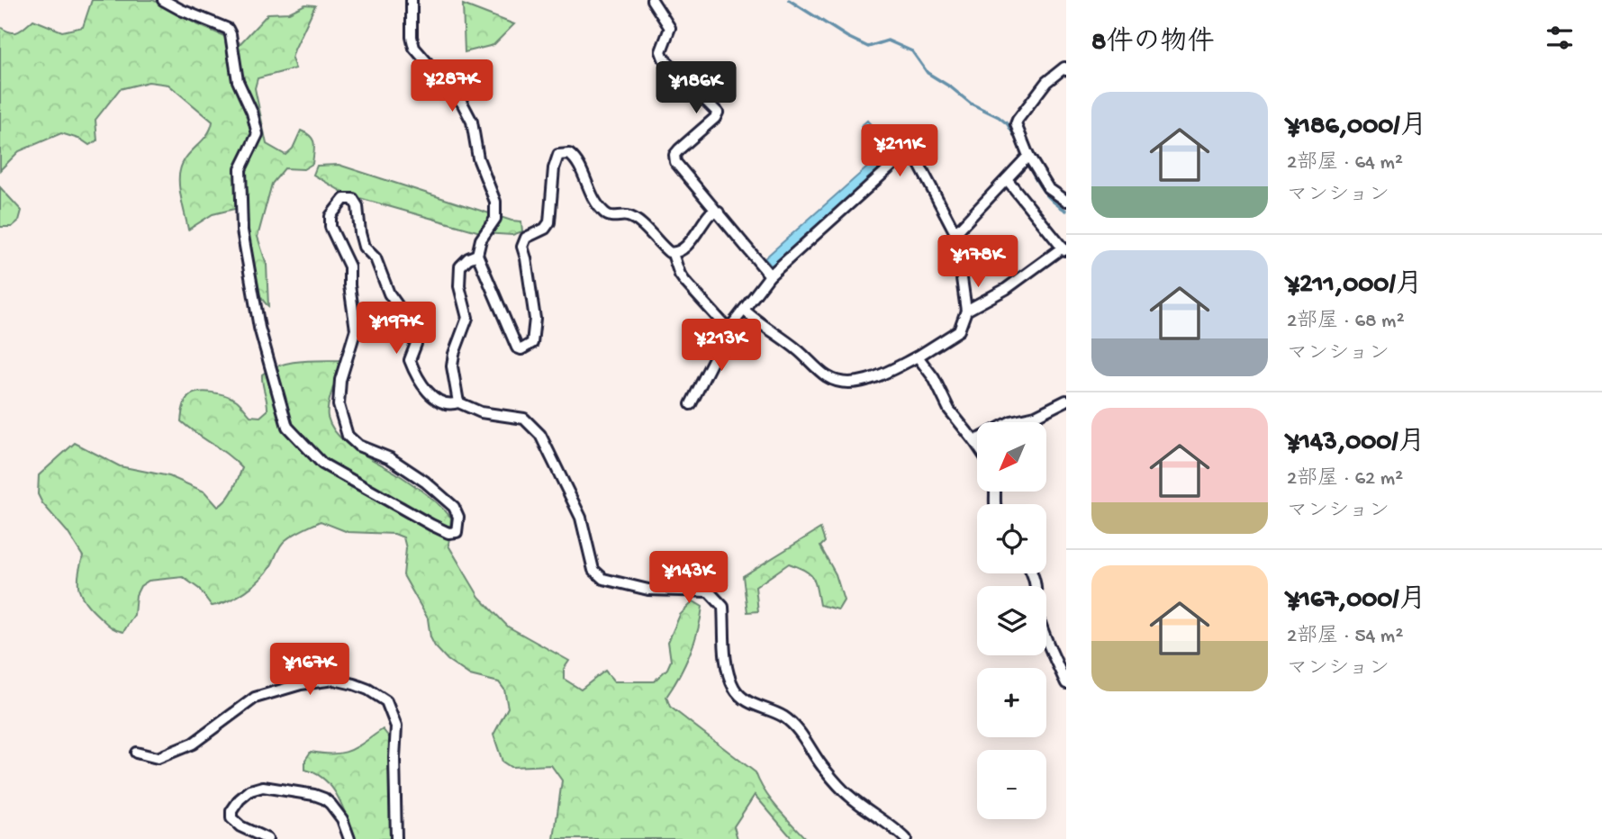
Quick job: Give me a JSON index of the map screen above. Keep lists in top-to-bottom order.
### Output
{
  "north": "bottom left",
  "page": {
    "heading": "8件の物件",
    "price": [
      "¥287K",
      "¥186K",
      "¥211K",
      "¥178K",
      "¥197K",
      "¥213K",
      "¥143K",
      "¥167K"
    ],
    "list": [
      {
        "name": "¥186,000/月",
        "note": "2部屋 · 64 m² · マンション"
      },
      {
        "name": "¥211,000/月",
        "note": "2部屋 · 68 m² · マンション"
      },
      {
        "name": "¥143,000/月",
        "note": "2部屋 · 62 m² · マンション"
      },
      {
        "name": "¥167,000/月",
        "note": "2部屋 · 54 m² · マンション"
      }
    ],
    "map_buttons": ["+", "−"]
  }
}
